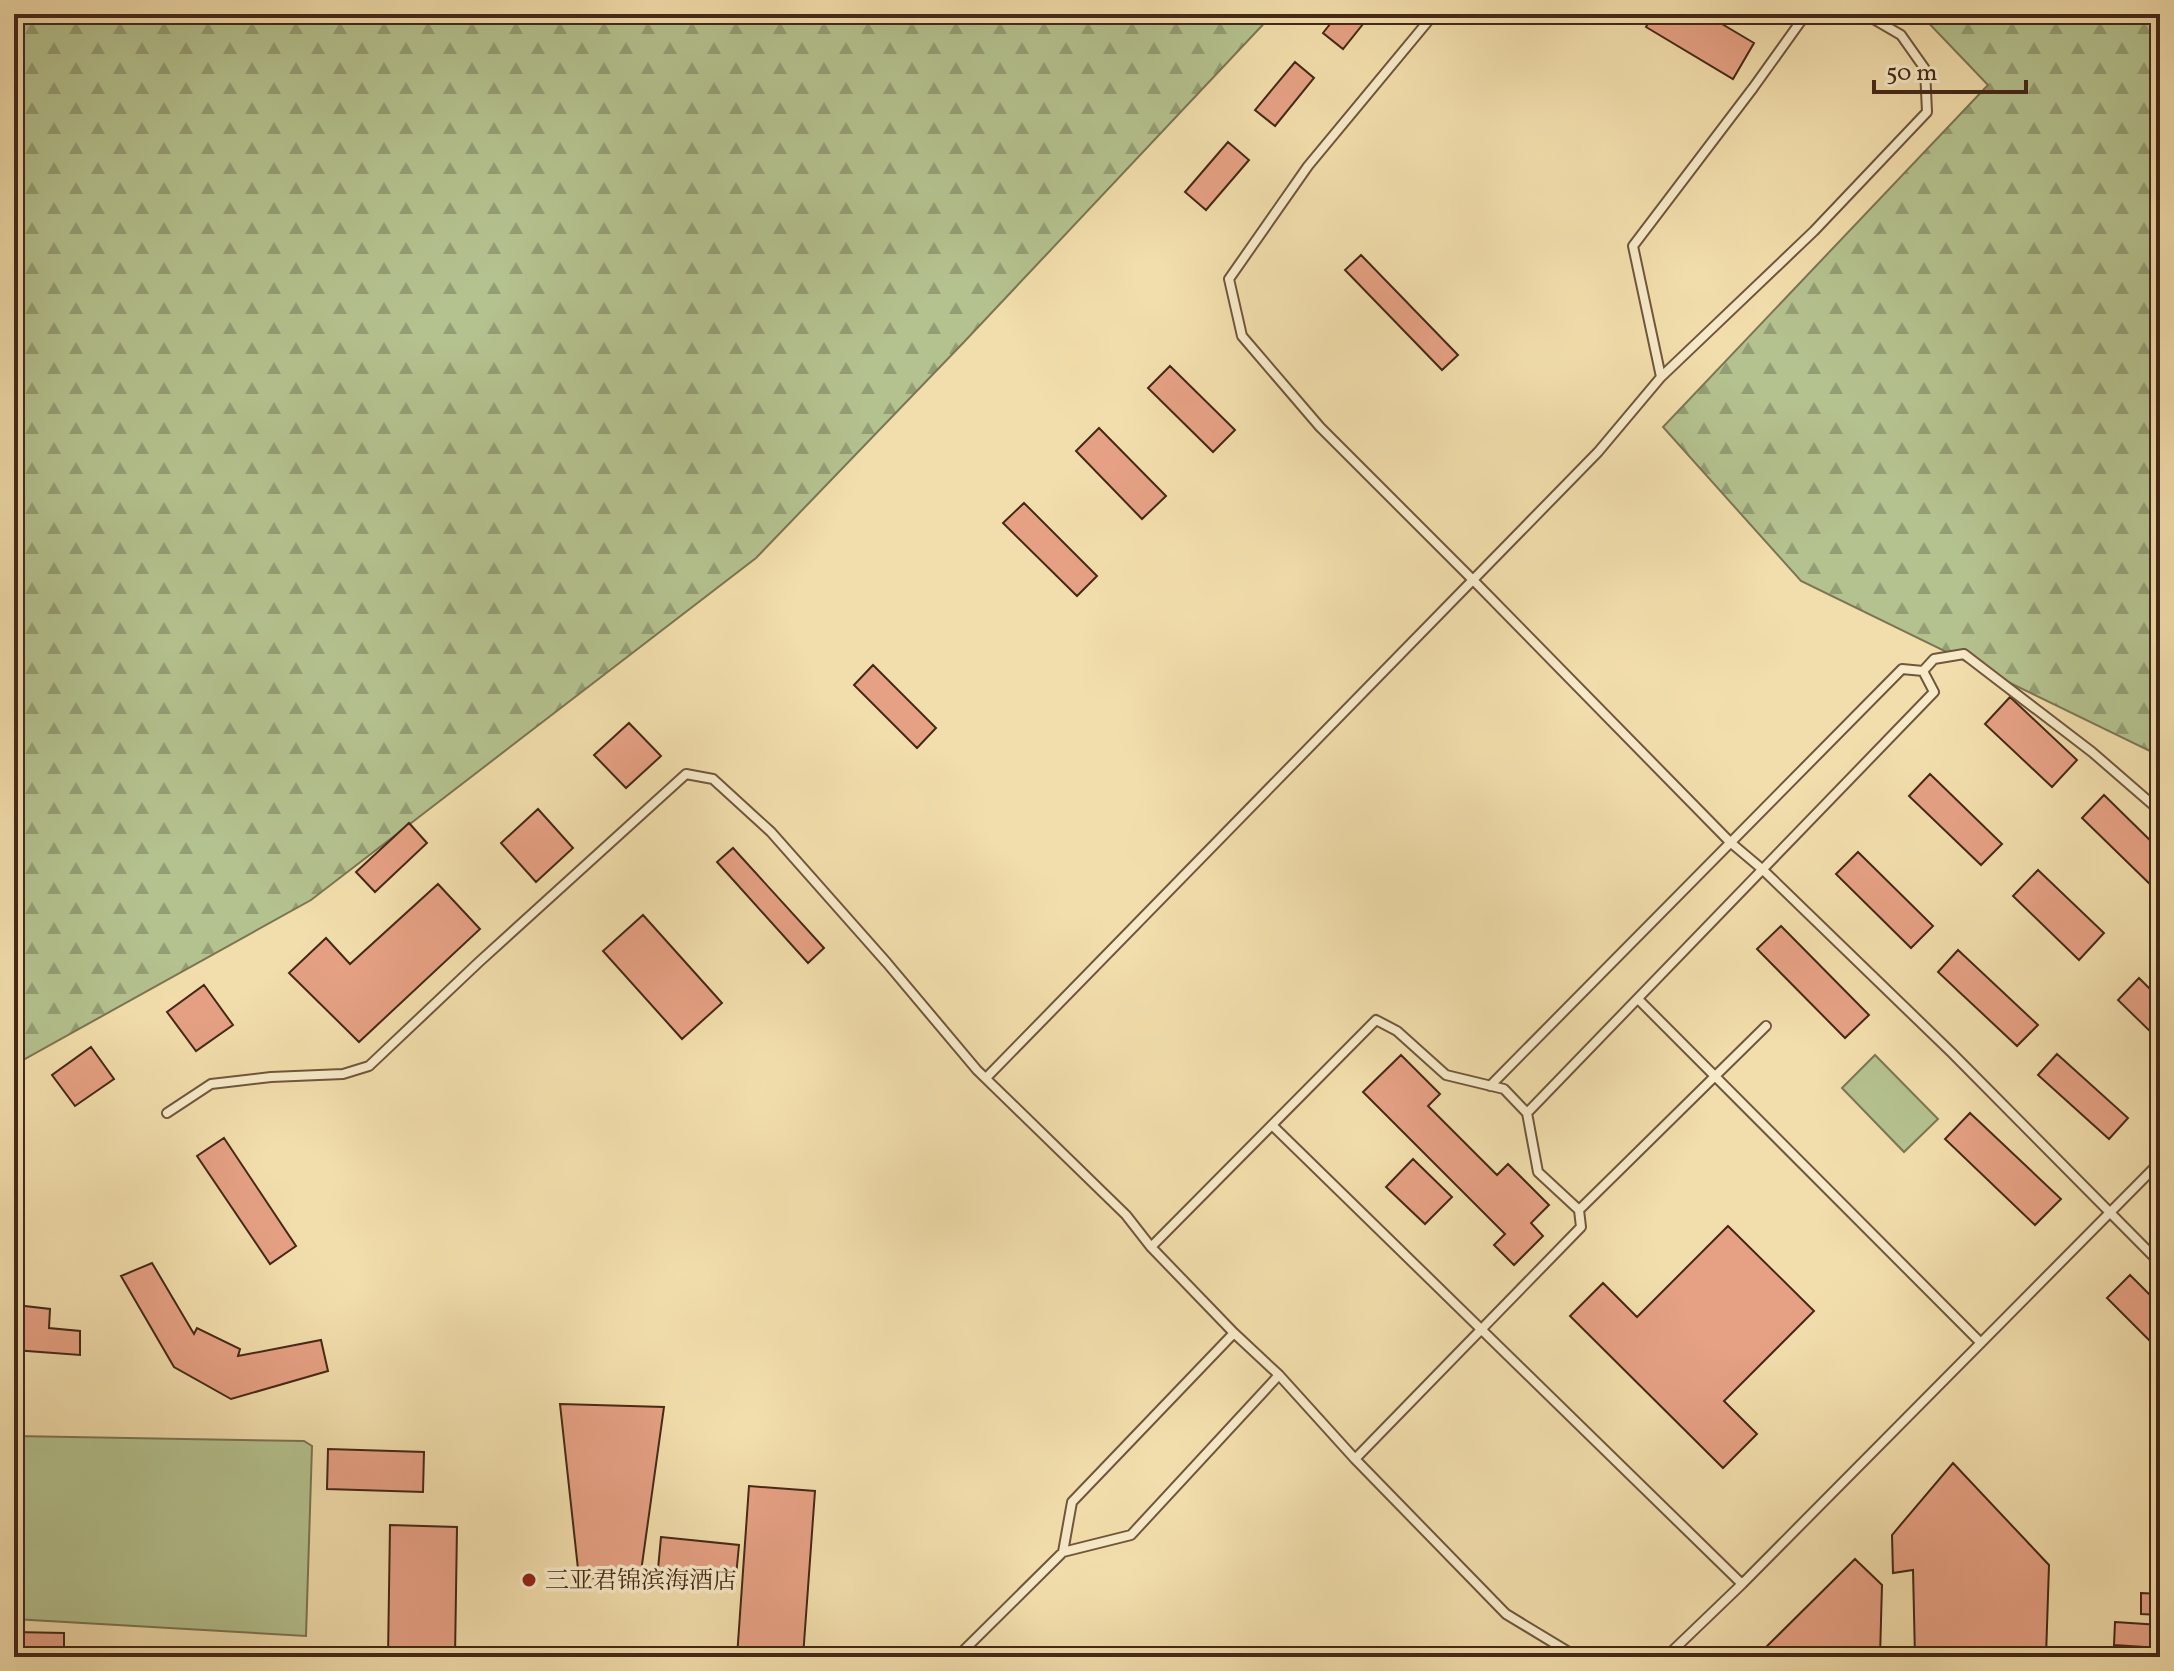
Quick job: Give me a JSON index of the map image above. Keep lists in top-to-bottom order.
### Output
{
  "places": ["三亚君锦滨海酒店"],
  "scale_bar": "50 m"
}
